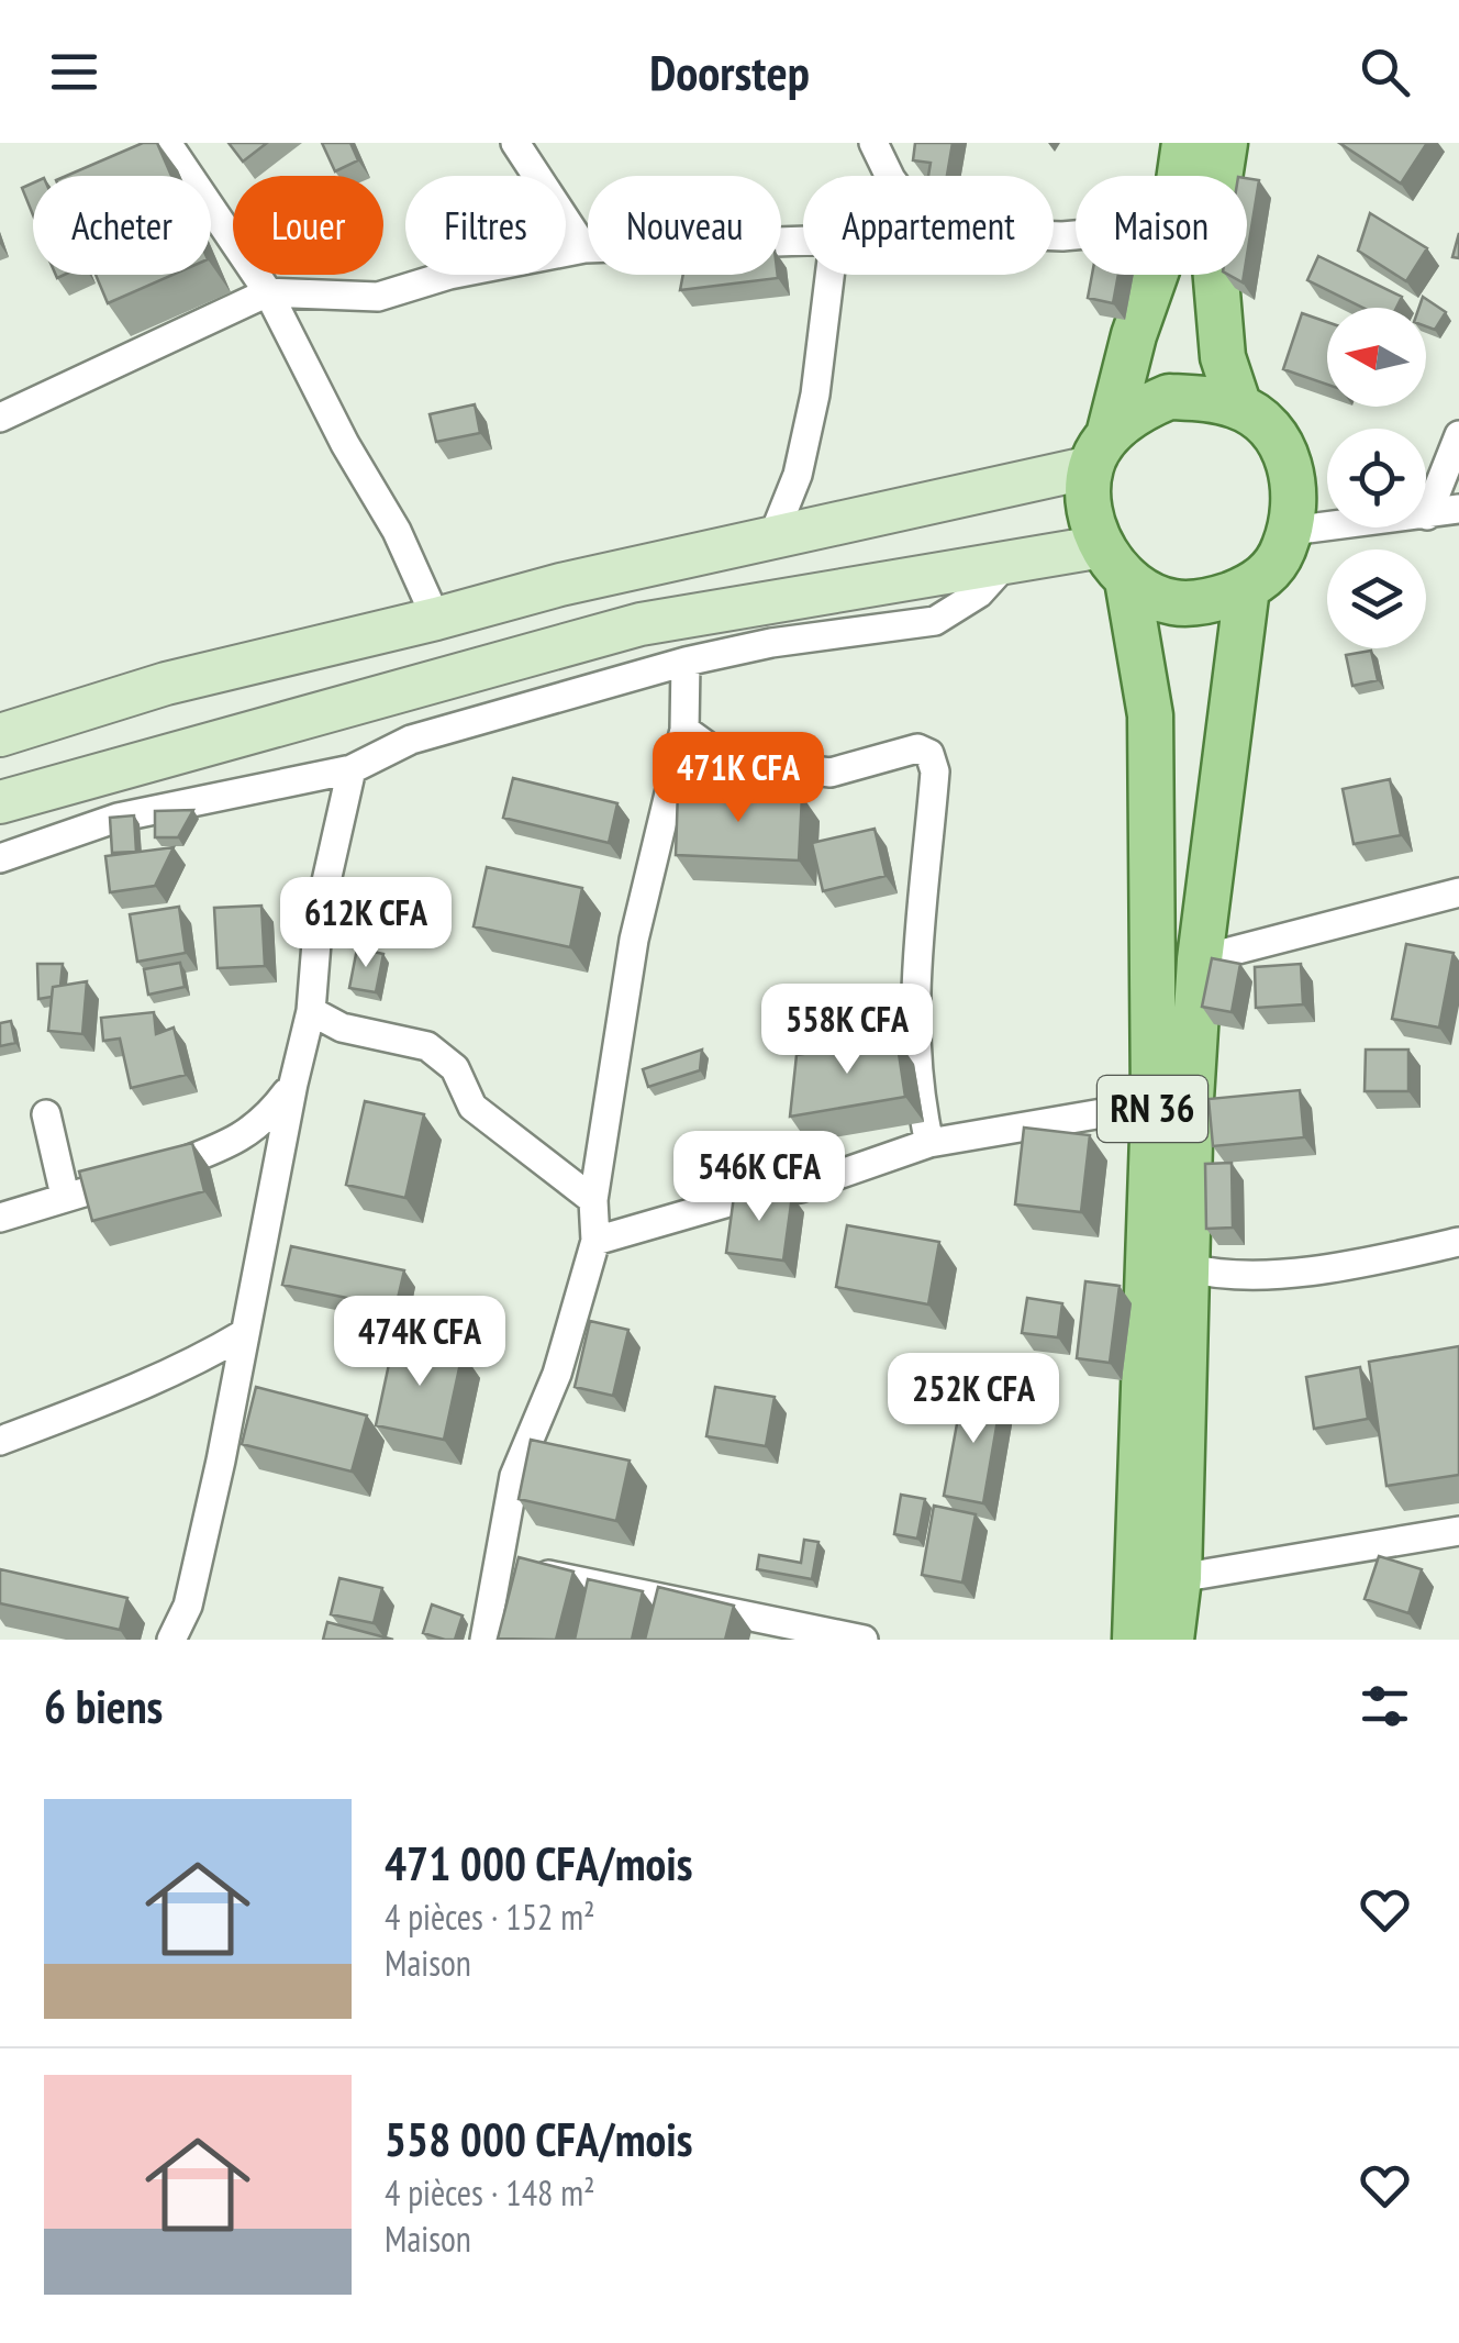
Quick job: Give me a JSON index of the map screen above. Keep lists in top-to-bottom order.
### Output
{
  "streets": {
    "main road": ["RN 36"]
  },
  "north": "left",
  "page": {
    "header": "Doorstep",
    "chip": [
      "Acheter",
      "Louer",
      "Filtres",
      "Nouveau",
      "Appartement",
      "Maison"
    ],
    "price": [
      "471K CFA",
      "612K CFA",
      "558K CFA",
      "546K CFA",
      "474K CFA",
      "252K CFA"
    ],
    "heading": "6 biens",
    "list": [
      {
        "name": "471 000 CFA/mois",
        "note": "4 pièces · 152 m² · Maison"
      },
      {
        "name": "558 000 CFA/mois",
        "note": "4 pièces · 148 m² · Maison"
      }
    ]
  }
}
